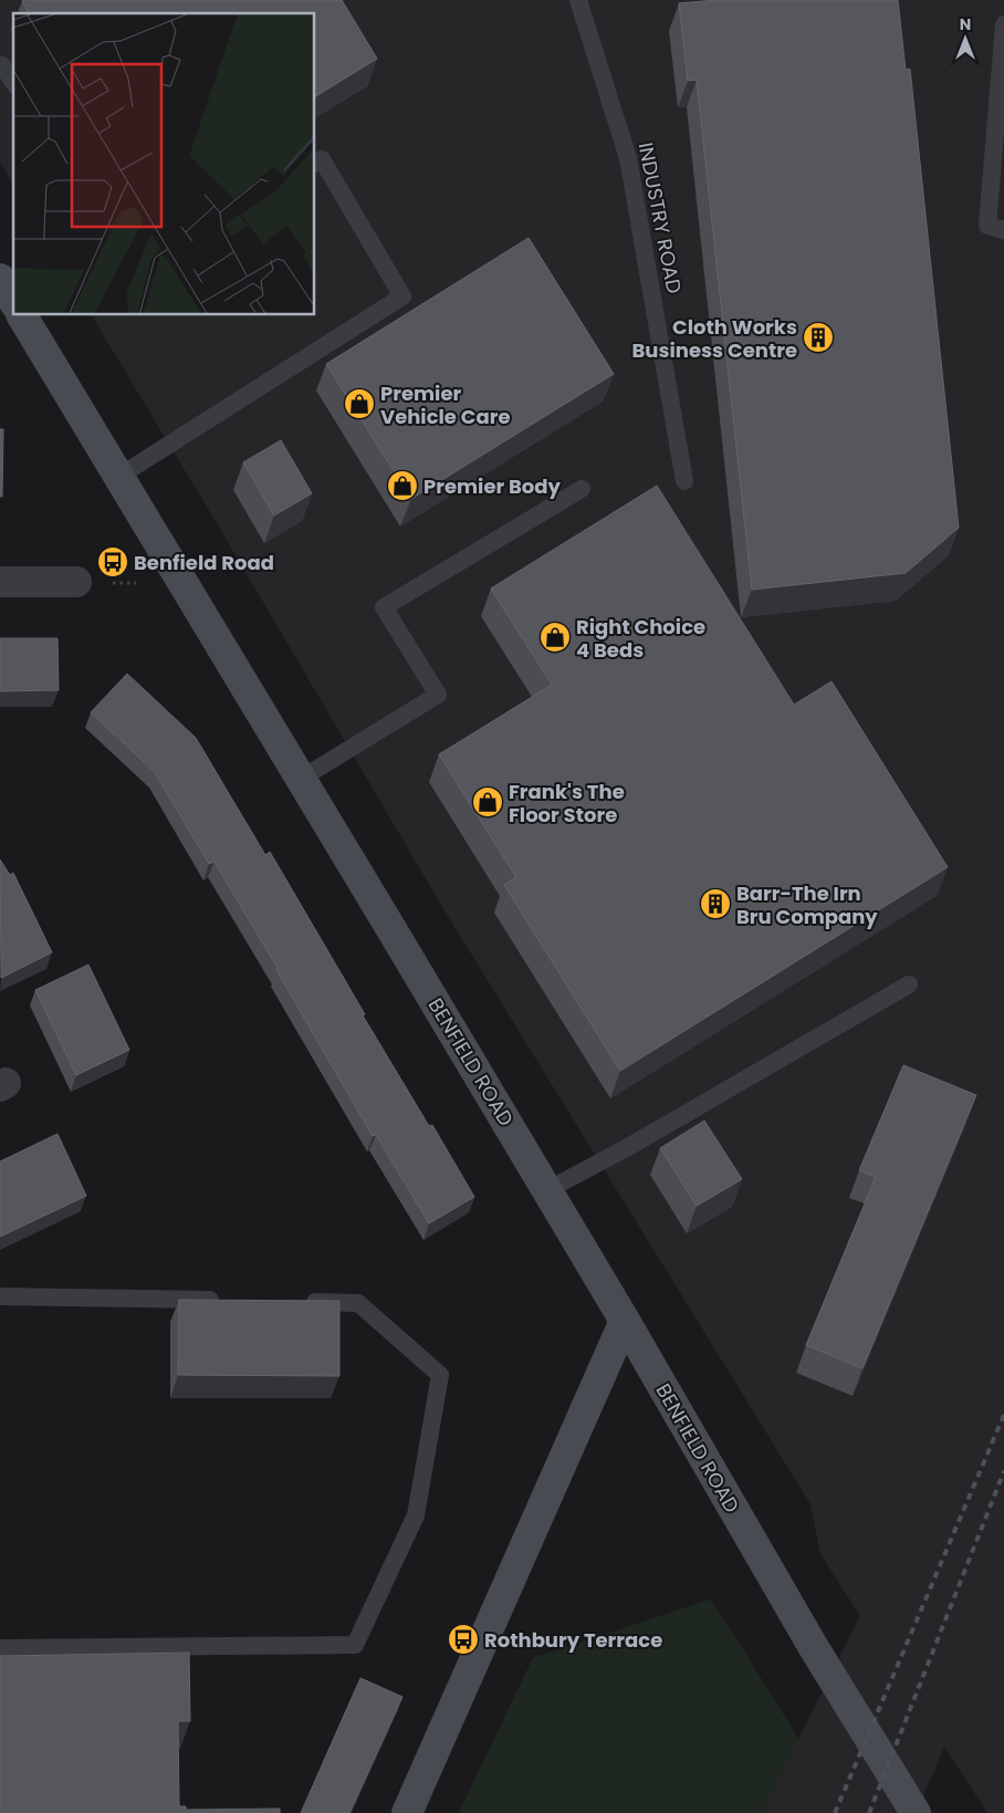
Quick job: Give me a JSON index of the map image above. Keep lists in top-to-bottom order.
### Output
{
  "streets": {
    "street": ["BENFIELD ROAD"],
    "lane": ["INDUSTRY ROAD"]
  },
  "places": {
    "building": ["Cloth Works Business Centre", "Barr-The Irn Bru Company"],
    "shop": [
      "Premier Vehicle Care",
      "Premier Body",
      "Right Choice 4 Beds",
      "Frank's The Floor Store"
    ],
    "bus stop": ["Benfield Road", "Rothbury Terrace"]
  },
  "north": "top"
}
